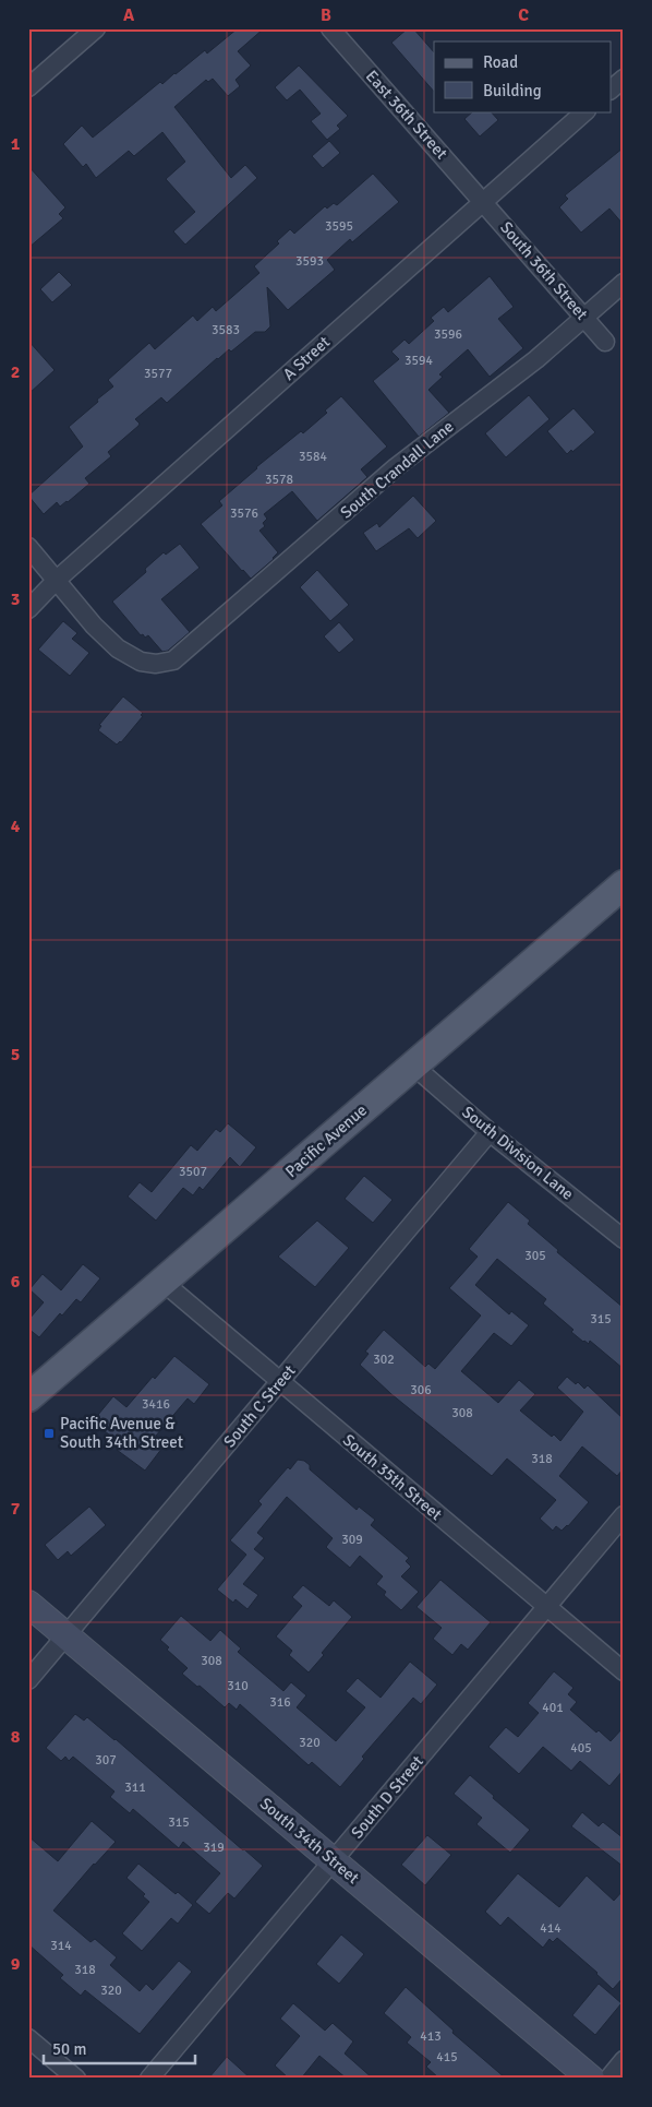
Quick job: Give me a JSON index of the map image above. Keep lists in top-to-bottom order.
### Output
{
  "streets": {
    "main road": ["Pacific Avenue"],
    "street": [
      "East 36th Street",
      "South 36th Street",
      "A Street",
      "South Crandall Lane",
      "South Division Lane",
      "South C Street",
      "South 35th Street",
      "South D Street",
      "South 34th Street"
    ]
  },
  "crossings": [
    ["East 36th Street", "South 36th Street"],
    ["East 36th Street", "A Street"],
    ["South 36th Street", "A Street"],
    ["South 36th Street", "South Crandall Lane"],
    ["A Street", "South Crandall Lane"],
    ["Pacific Avenue", "South Division Lane"],
    ["Pacific Avenue", "South 35th Street"],
    ["South Division Lane", "South C Street"],
    ["South C Street", "South 35th Street"],
    ["South C Street", "South 34th Street"],
    ["South 35th Street", "South D Street"],
    ["South D Street", "South 34th Street"]
  ],
  "places": {
    "transit": ["Pacific Avenue & South 34th Street"]
  },
  "house_numbers": [
    "3595",
    "3593",
    "3583",
    "3596",
    "3594",
    "3577",
    "3584",
    "3578",
    "3576",
    "3507",
    "305",
    "315",
    "302",
    "306",
    "3416",
    "308",
    "318",
    "309",
    "308",
    "310",
    "316",
    "401",
    "320",
    "405",
    "307",
    "311",
    "315",
    "319",
    "414",
    "314",
    "318",
    "320",
    "413",
    "415"
  ],
  "legend": ["Road", "Building"],
  "scale_bar": "50 m",
  "grid": {
    "columns": ["A", "B", "C"],
    "rows": [
      "1",
      "2",
      "3",
      "4",
      "5",
      "6",
      "7",
      "8",
      "9"
    ]
  }
}
